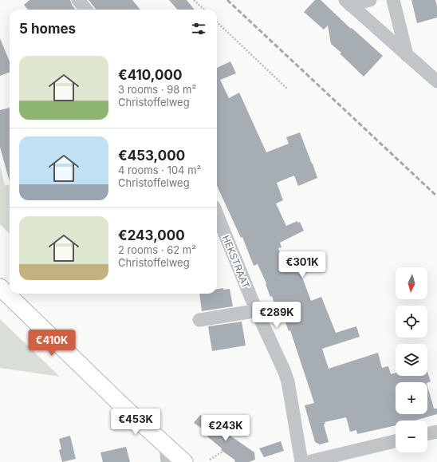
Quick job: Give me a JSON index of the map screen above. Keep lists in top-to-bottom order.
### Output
{
  "streets": {
    "street": ["HEKSTRAAT"]
  },
  "north": "bottom",
  "page": {
    "heading": "5 homes",
    "list": [
      {
        "name": "€410,000",
        "note": "3 rooms · 98 m² · Christoffelweg"
      },
      {
        "name": "€453,000",
        "note": "4 rooms · 104 m² · Christoffelweg"
      },
      {
        "name": "€243,000",
        "note": "2 rooms · 62 m² · Christoffelweg"
      }
    ],
    "price": [
      "€301K",
      "€289K",
      "€410K",
      "€453K",
      "€243K"
    ],
    "map_buttons": ["+", "−"]
  }
}
